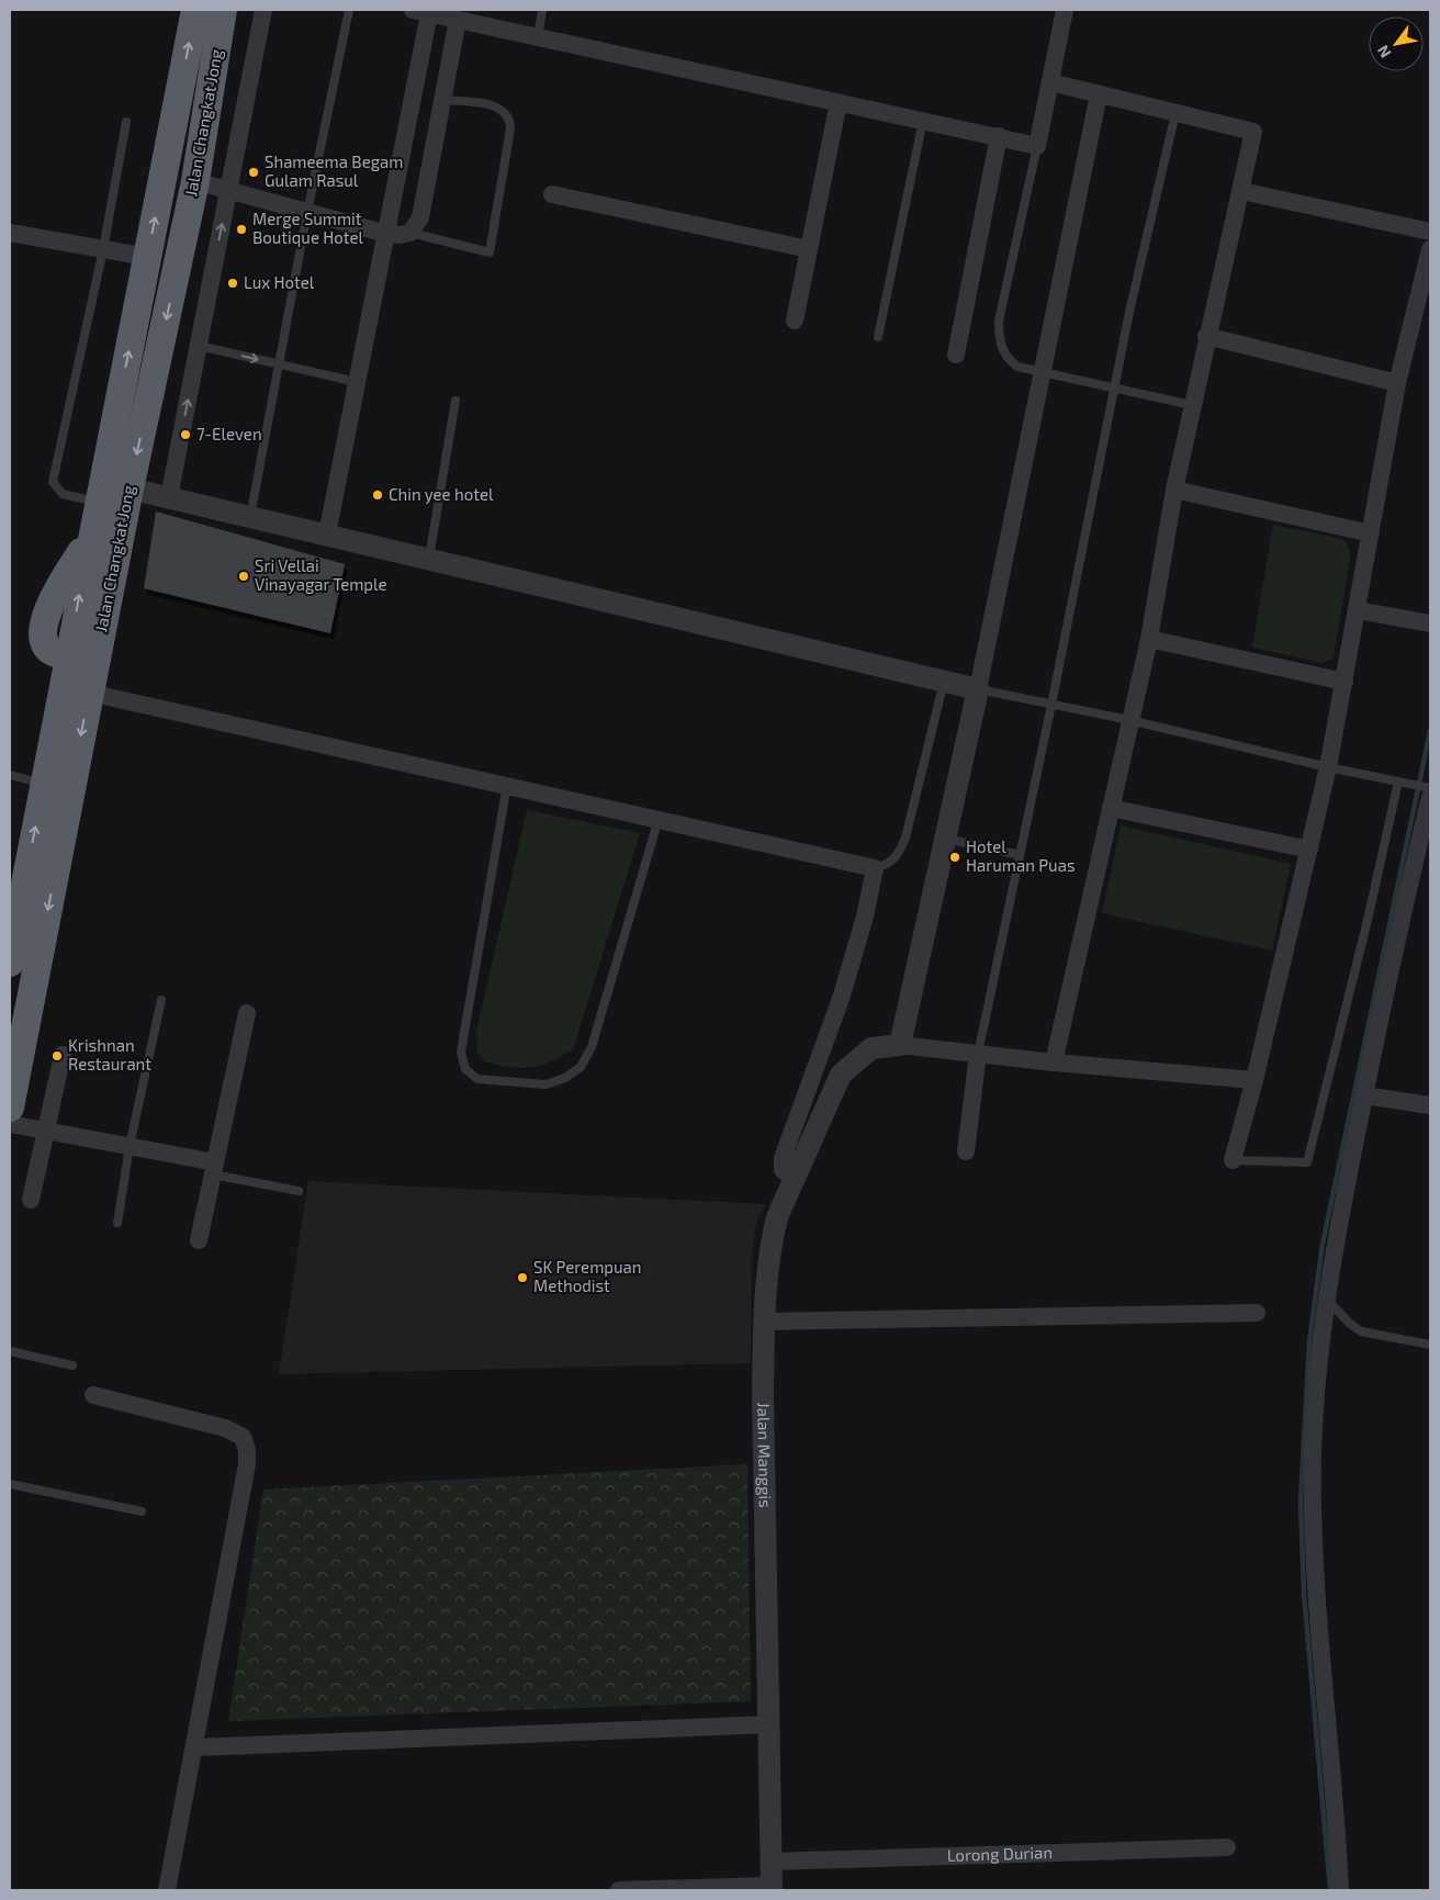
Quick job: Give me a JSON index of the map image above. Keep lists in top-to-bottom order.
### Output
{
  "streets": {
    "highway": ["Jalan Changkat Jong"],
    "street": ["Jalan Manggis", "Lorong Durian"]
  },
  "crossings": [
    ["Jalan Manggis", "Lorong Durian"]
  ],
  "places": [
    "Shameema Begam Gulam Rasul",
    "Merge Summit Boutique Hotel",
    "Lux Hotel",
    "7-Eleven",
    "Chin yee hotel",
    "Sri Vellai Vinayagar Temple",
    "Hotel Haruman Puas",
    "Krishnan Restaurant",
    "SK Perempuan Methodist"
  ],
  "north": "bottom left"
}
